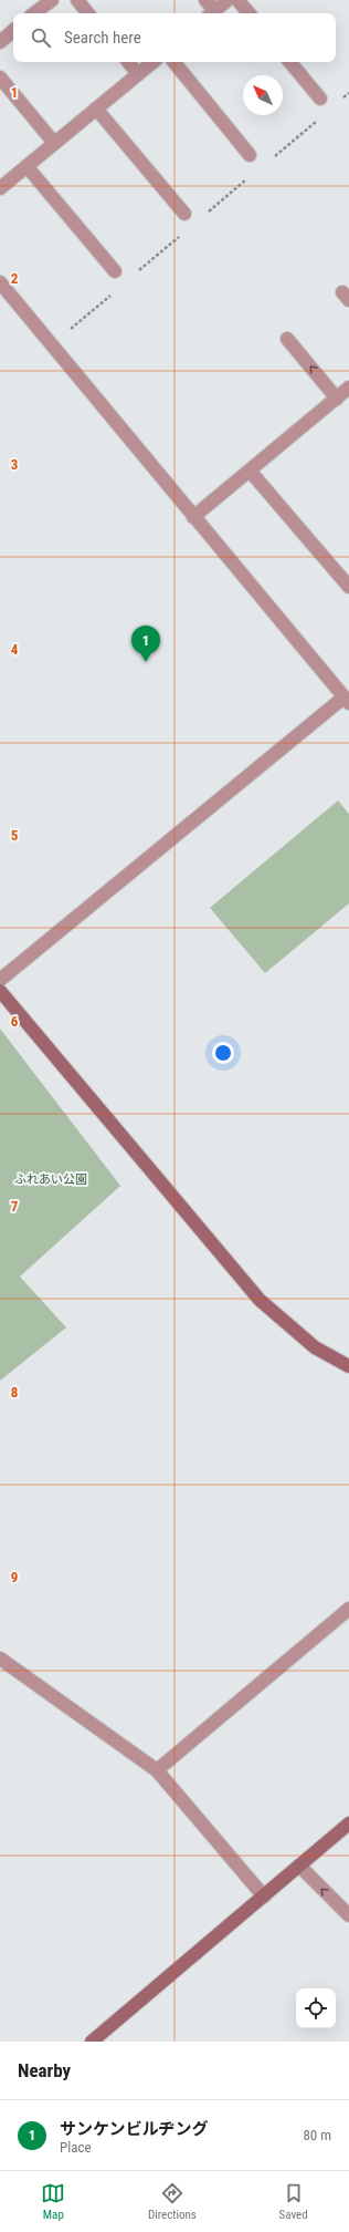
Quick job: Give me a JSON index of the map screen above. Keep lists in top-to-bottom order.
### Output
{
  "parks": ["ふれあい公園"],
  "north": "top left",
  "page": {
    "search": "Search here",
    "pins": "1",
    "heading": "Nearby",
    "list": [
      {
        "mark": "1",
        "name": "サンケンビルヂング",
        "note": "Place",
        "value": "80 m"
      }
    ],
    "nav": ["Map", "Directions", "Saved"]
  },
  "grid": {
    "rows": [
      "1",
      "2",
      "3",
      "4",
      "5",
      "6",
      "7",
      "8",
      "9"
    ]
  }
}
